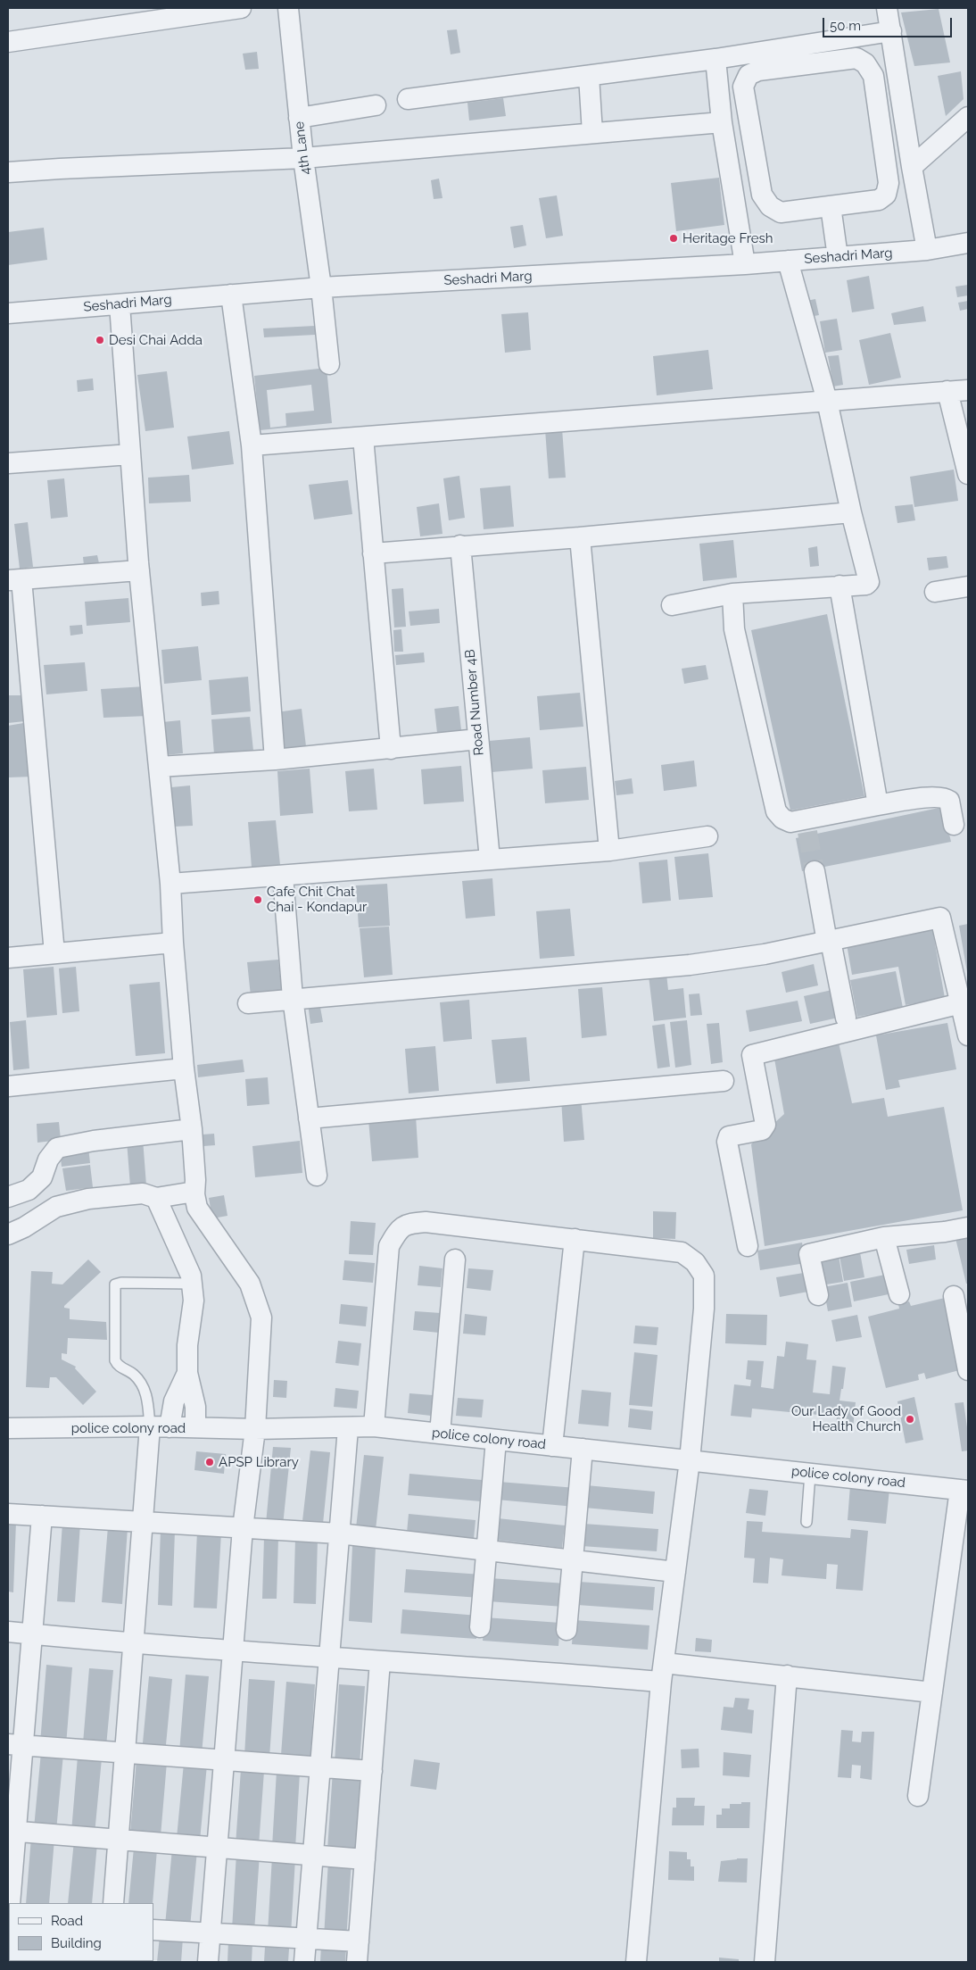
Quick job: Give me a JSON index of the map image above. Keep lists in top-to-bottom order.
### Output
{
  "streets": {
    "street": [
      "4th Lane",
      "Seshadri Marg",
      "Road Number 4B",
      "police colony road"
    ]
  },
  "crossings": [
    ["4th Lane", "Seshadri Marg"]
  ],
  "places": [
    "Heritage Fresh",
    "Desi Chai Adda",
    "Cafe Chit Chat Chai - Kondapur",
    "Our Lady of Good Health Church",
    "APSP Library"
  ],
  "legend": ["Road", "Building"],
  "scale_bar": "50 m"
}
